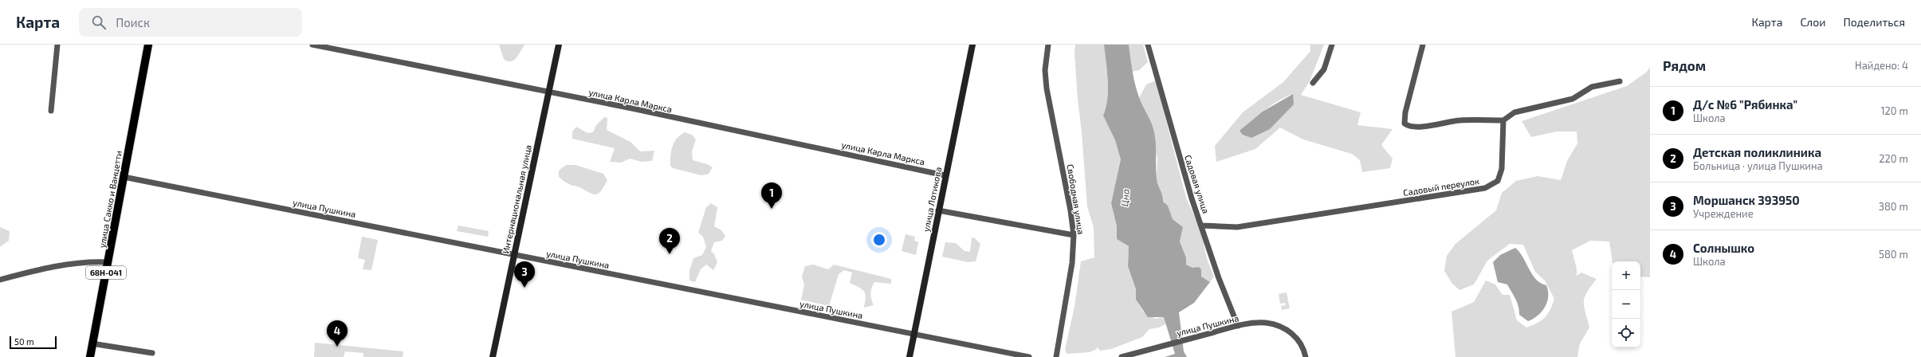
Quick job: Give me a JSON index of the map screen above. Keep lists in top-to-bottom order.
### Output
{
  "streets": {
    "main road": ["улица Сакко и Ванцетти", "68Н-041"],
    "street": [
      "улица Карла Маркса",
      "Садовая улица",
      "Садовый переулок",
      "Интернациональная улица",
      "улица Лотикова",
      "Свободная улица",
      "улица Пушкина"
    ]
  },
  "crossings": [
    ["улица Карла Маркса", "Интернациональная улица"],
    ["улица Карла Маркса", "улица Лотикова"],
    ["Садовая улица", "Садовый переулок"],
    ["Садовая улица", "улица Пушкина"],
    ["улица Сакко и Ванцетти", "улица Пушкина"],
    ["Интернациональная улица", "улица Пушкина"],
    ["улица Лотикова", "улица Пушкина"]
  ],
  "water": ["Цна"],
  "scale_bar": "50 m",
  "page": {
    "header": "Карта",
    "search": "Поиск",
    "nav": ["Карта", "Слои", "Поделиться"],
    "heading": ["Рядом", "Найдено: 4"],
    "list": [
      {
        "mark": "1",
        "name": "Д/с №6 \"Рябинка\"",
        "note": "Школа",
        "value": "120 m"
      },
      {
        "mark": "2",
        "name": "Детская поликлиника",
        "note": "Больница · улица Пушкина",
        "value": "220 m"
      },
      {
        "mark": "3",
        "name": "Моршанск 393950",
        "note": "Учреждение",
        "value": "380 m"
      },
      {
        "mark": "4",
        "name": "Солнышко",
        "note": "Школа",
        "value": "580 m"
      }
    ],
    "pins": [
      "1",
      "2",
      "3",
      "4"
    ],
    "map_buttons": ["+", "−"],
    "scale": "50 m"
  }
}
